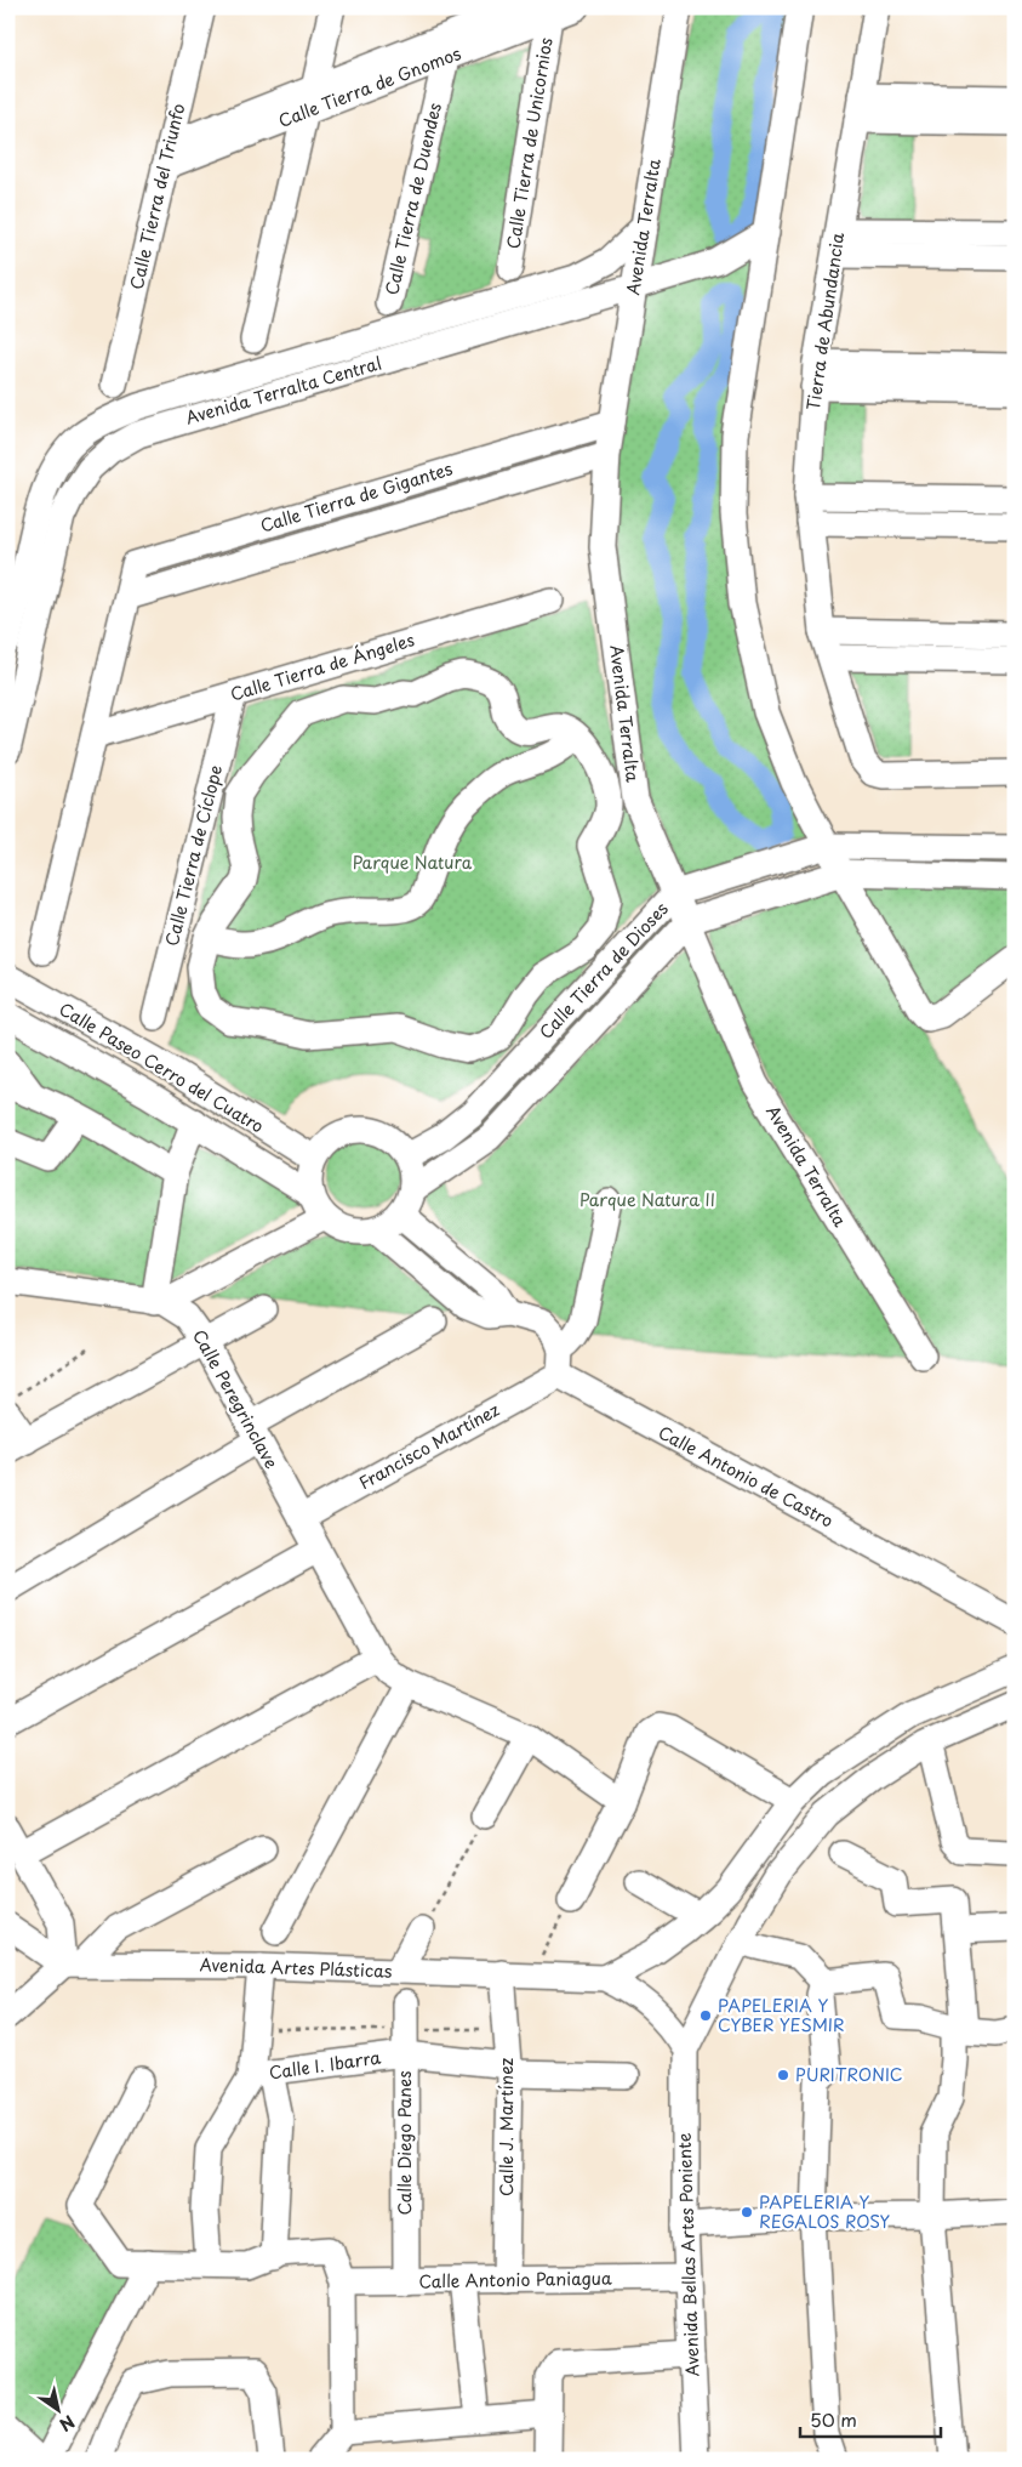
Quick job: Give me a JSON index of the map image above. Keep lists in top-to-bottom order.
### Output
{
  "streets": {
    "street": [
      "Calle Tierra de Gnomos",
      "Calle Tierra de Unicornios",
      "Calle Tierra del Triunfo",
      "Calle Tierra de Duendes",
      "Avenida Terralta",
      "Tierra de Abundancia",
      "Avenida Terralta Central",
      "Calle Tierra de Gigantes",
      "Calle Tierra de Ángeles",
      "Calle Tierra de Cíclope",
      "Calle Tierra de Dioses",
      "Calle Paseo Cerro del Cuatro",
      "Calle Peregrinclave",
      "Francisco Martínez",
      "Calle Antonio de Castro",
      "Avenida Artes Plásticas",
      "Calle I. Ibarra",
      "Calle J. Martínez",
      "Calle Diego Panes",
      "Avenida Bellas Artes Poniente",
      "Calle Antonio Paniagua"
    ]
  },
  "crossings": [
    ["Calle Tierra de Gnomos", "Calle Tierra de Unicornios"],
    ["Calle Tierra de Gnomos", "Calle Tierra del Triunfo"],
    ["Calle Tierra de Gnomos", "Calle Tierra de Duendes"],
    ["Avenida Terralta", "Avenida Terralta Central"],
    ["Avenida Terralta", "Calle Tierra de Gigantes"],
    ["Avenida Terralta", "Calle Tierra de Dioses"],
    ["Calle Tierra de Gigantes", "Calle Tierra de Ángeles"],
    ["Calle Tierra de Ángeles", "Calle Tierra de Cíclope"],
    ["Calle Tierra de Dioses", "Calle Paseo Cerro del Cuatro"],
    ["Calle Peregrinclave", "Francisco Martínez"],
    ["Francisco Martínez", "Calle Antonio de Castro"],
    ["Avenida Artes Plásticas", "Calle J. Martínez"],
    ["Avenida Artes Plásticas", "Avenida Bellas Artes Poniente"],
    ["Calle I. Ibarra", "Calle J. Martínez"],
    ["Calle I. Ibarra", "Calle Diego Panes"],
    ["Calle J. Martínez", "Calle Antonio Paniagua"],
    ["Calle Diego Panes", "Calle Antonio Paniagua"],
    ["Avenida Bellas Artes Poniente", "Calle Antonio Paniagua"]
  ],
  "parks": ["Parque Natura", "Parque Natura II"],
  "places": ["PAPELERIA Y CYBER YESMIR", "PURITRONIC", "PAPELERIA Y REGALOS ROSY"],
  "scale_bar": "50 m",
  "north": "bottom right"
}
